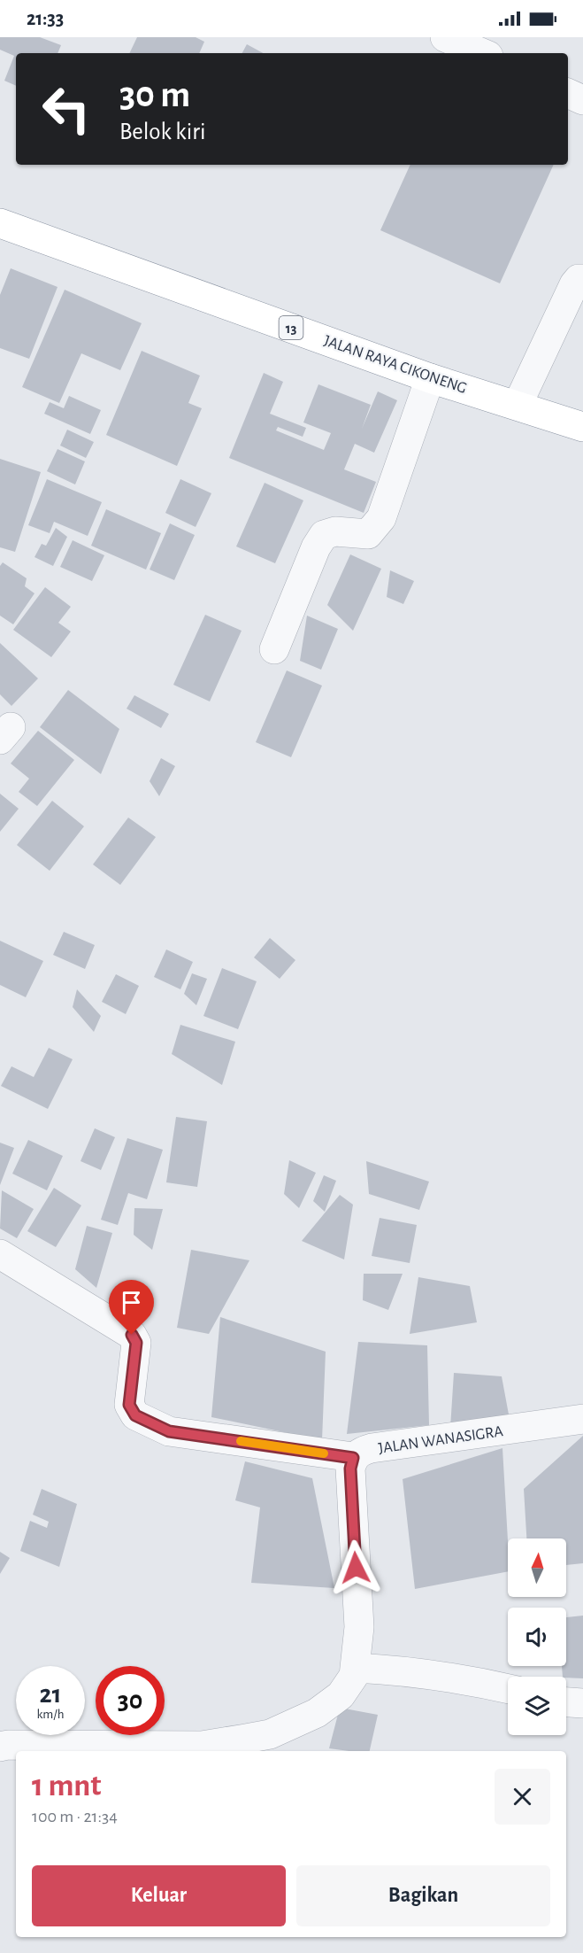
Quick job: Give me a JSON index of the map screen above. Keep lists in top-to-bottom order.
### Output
{
  "streets": {
    "highway": ["13", "JALAN RAYA CIKONENG"],
    "street": ["JALAN WANASIGRA"]
  },
  "north": "top",
  "page": {
    "status": "21:33",
    "turn": ["30 m", "Belok kiri"],
    "speed": "21 km/h",
    "limit": "30",
    "heading": ["1 mnt", "100 m · 21:34"],
    "buttons": ["Keluar", "Bagikan"]
  }
}
